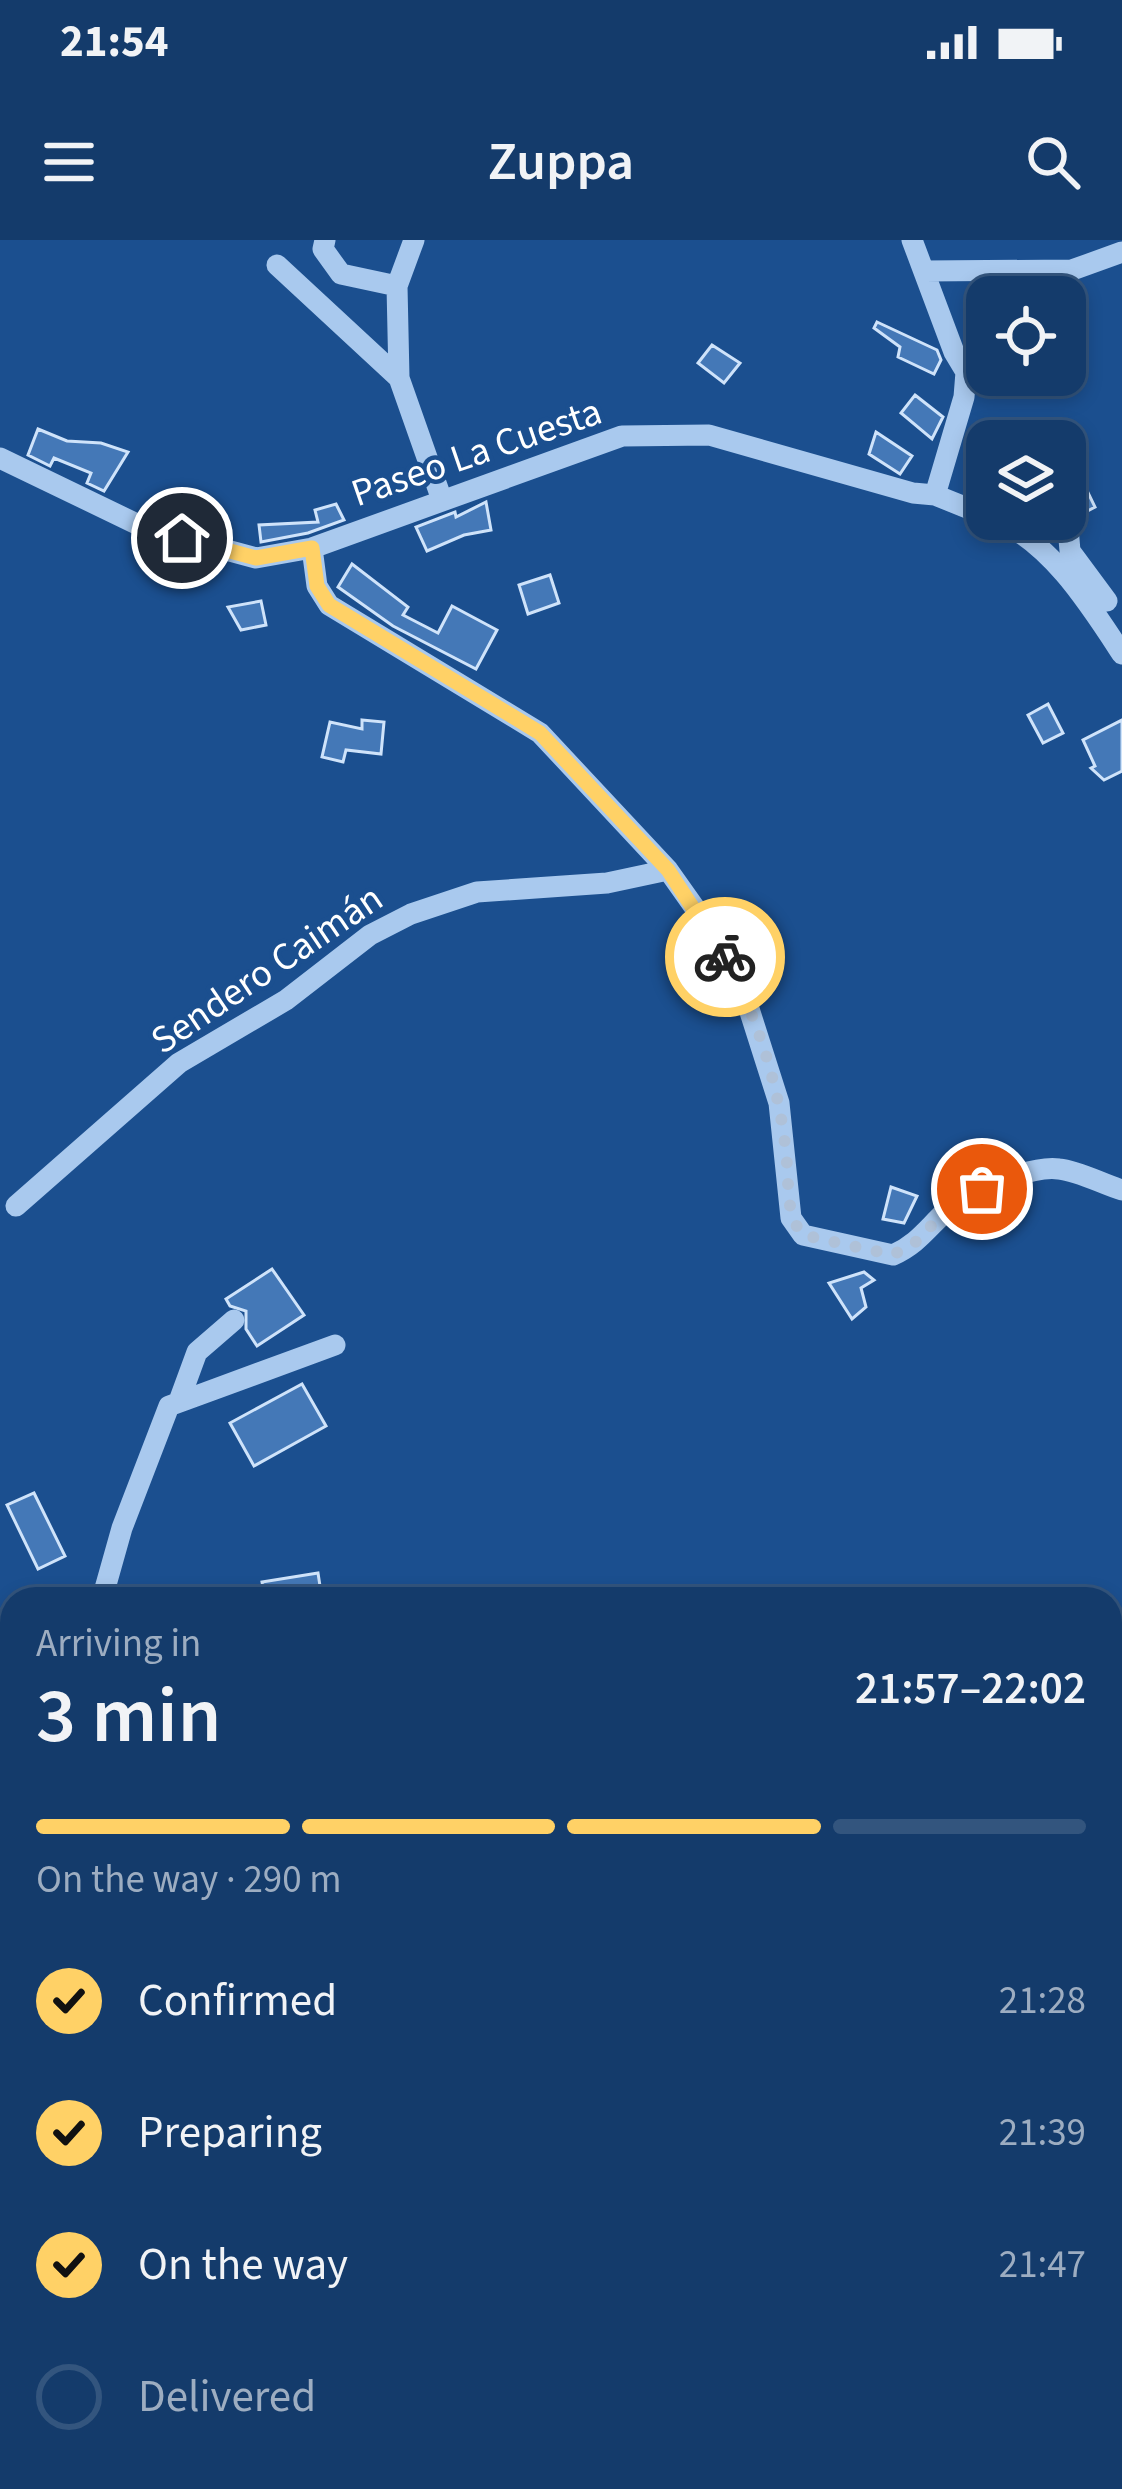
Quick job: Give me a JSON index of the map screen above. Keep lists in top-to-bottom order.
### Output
{
  "streets": {
    "street": ["Paseo La Cuesta", "Sendero Caimán"]
  },
  "page": {
    "status": "21:54",
    "header": "Zuppa",
    "heading": ["3 min", "Arriving in", "21:57–22:02"],
    "bar": "On the way · 290 m",
    "list": [
      ["Confirmed", "21:28"],
      ["Preparing", "21:39"],
      ["On the way", "21:47"],
      "Delivered"
    ]
  }
}
